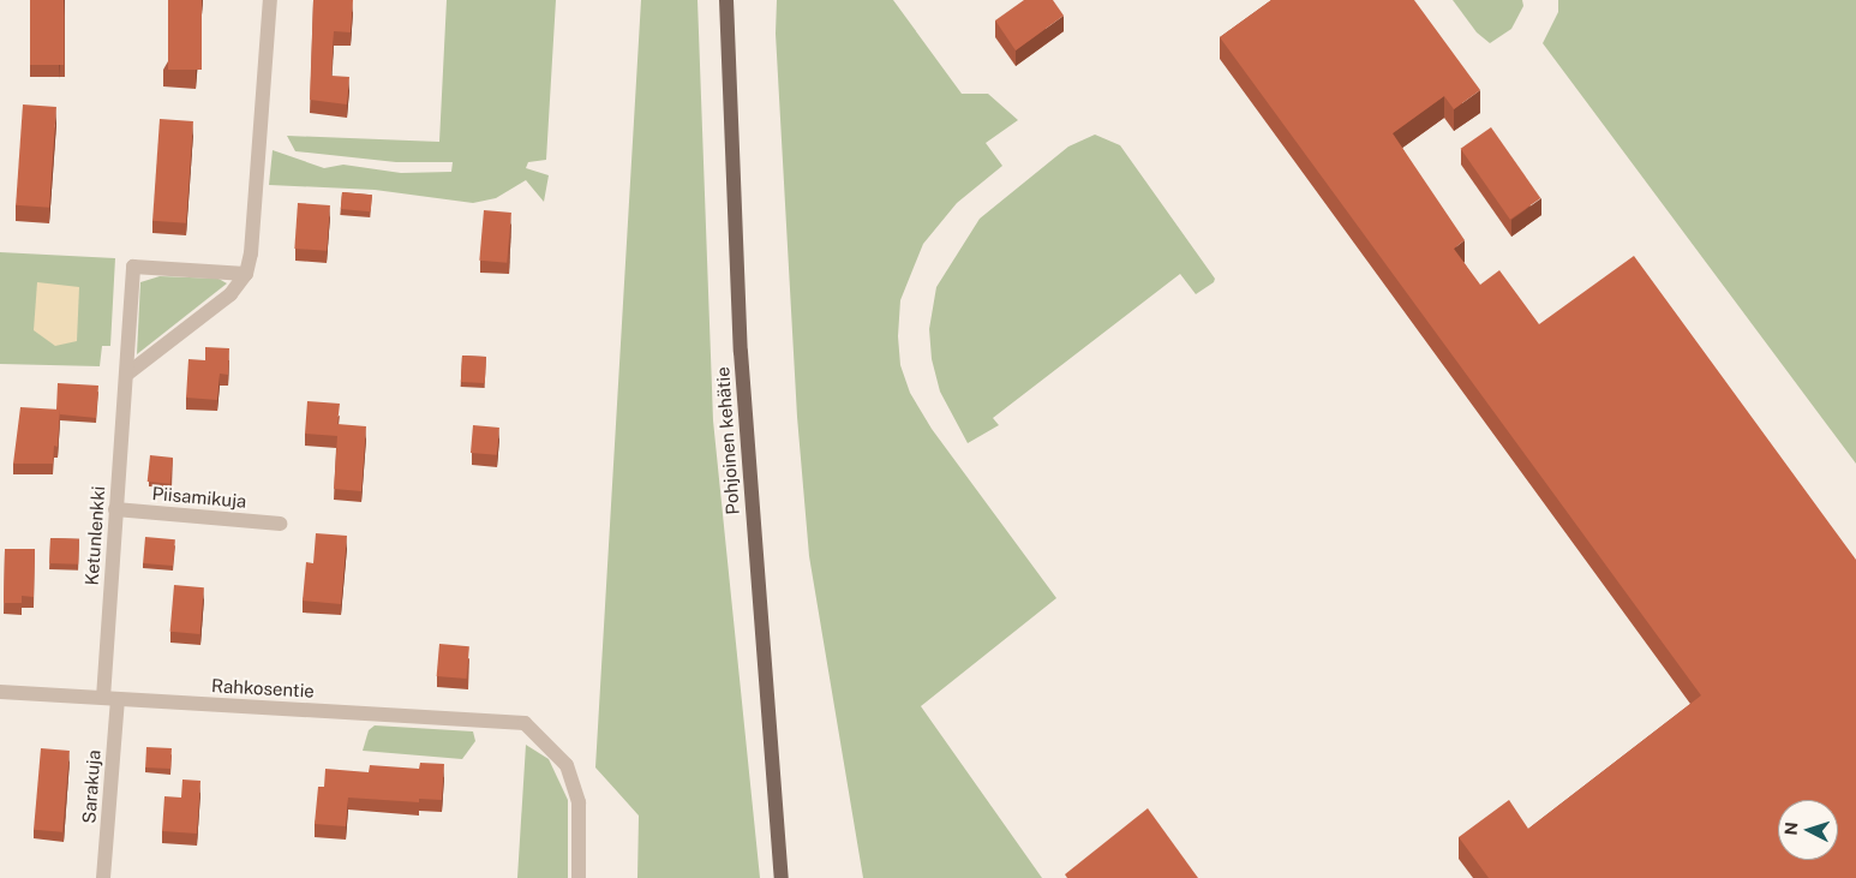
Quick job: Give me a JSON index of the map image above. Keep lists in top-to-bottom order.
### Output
{
  "streets": {
    "main road": ["Pohjoinen kehätie"],
    "street": [
      "Piisamikuja",
      "Ketunlenkki",
      "Rahkosentie",
      "Sarakuja"
    ]
  },
  "crossings": [
    ["Piisamikuja", "Ketunlenkki"],
    ["Ketunlenkki", "Rahkosentie"],
    ["Ketunlenkki", "Sarakuja"],
    ["Rahkosentie", "Sarakuja"]
  ],
  "north": "left"
}
